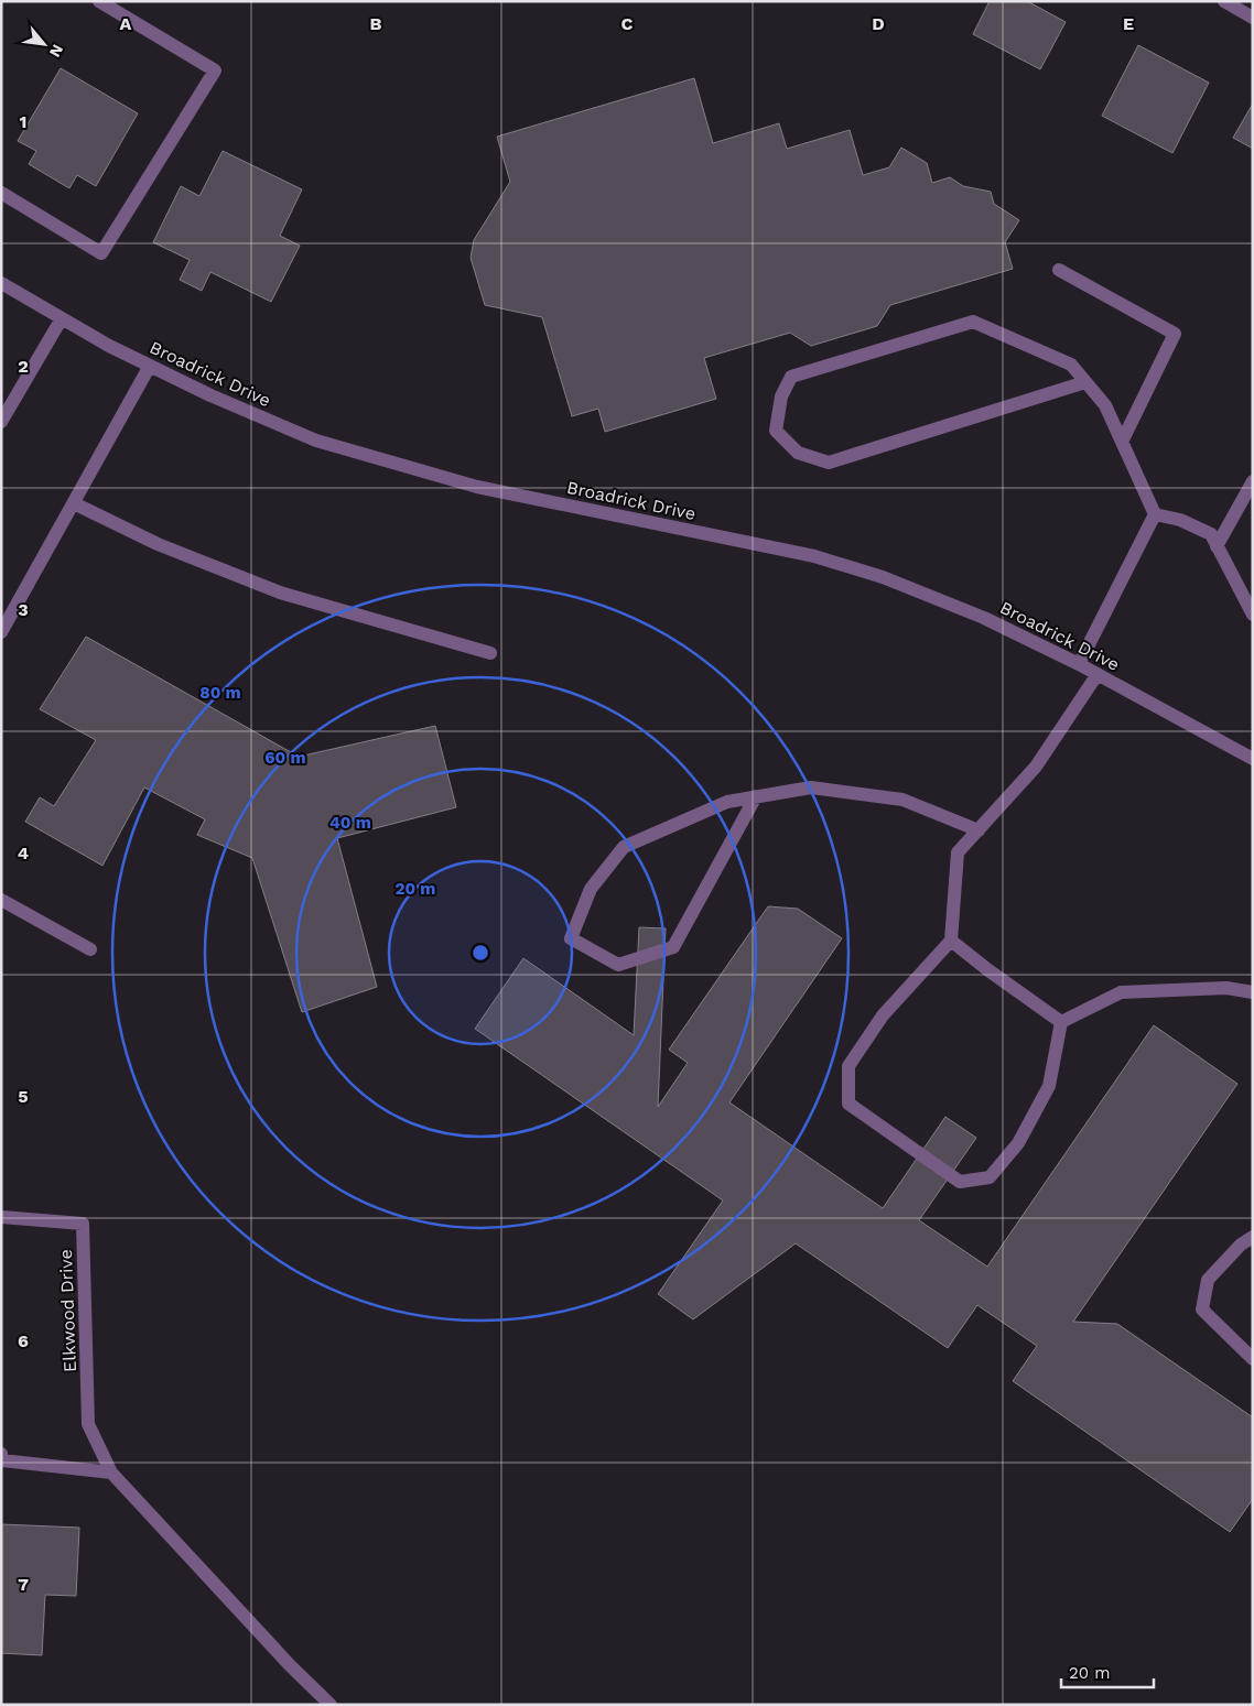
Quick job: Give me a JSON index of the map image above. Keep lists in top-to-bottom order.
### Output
{
  "streets": {
    "street": ["Broadrick Drive", "Elkwood Drive"]
  },
  "scale_bar": "20 m",
  "north": "bottom right",
  "grid": {
    "columns": [
      "A",
      "B",
      "C",
      "D",
      "E"
    ],
    "rows": [
      "1",
      "2",
      "3",
      "4",
      "5",
      "6",
      "7"
    ]
  },
  "rings": [
    "80 m",
    "60 m",
    "40 m",
    "20 m"
  ]
}
